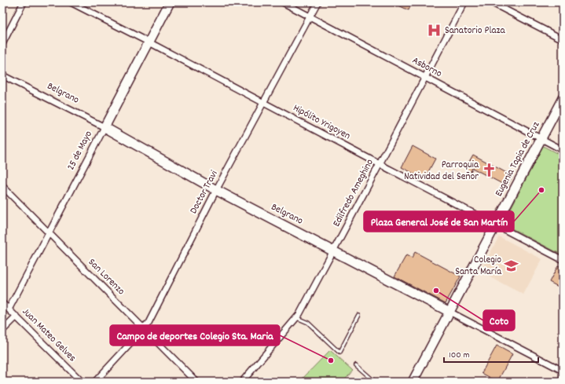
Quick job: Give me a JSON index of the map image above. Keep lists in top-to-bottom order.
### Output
{
  "streets": {
    "main road": ["Belgrano", "25 de Mayo", "Eugenia Tapia de Cruz"],
    "street": [
      "Asborno",
      "Hipólito Yrigoyen",
      "Doctor Travi",
      "Edilfredo Ameghino",
      "San Lorenzo",
      "Juan Mateo Gelves"
    ]
  },
  "crossings": [
    ["Asborno", "Eugenia Tapia de Cruz"],
    ["Asborno", "Doctor Travi"],
    ["Asborno", "Edilfredo Ameghino"],
    ["Belgrano", "25 de Mayo"],
    ["Belgrano", "Eugenia Tapia de Cruz"],
    ["Belgrano", "Doctor Travi"],
    ["Belgrano", "Edilfredo Ameghino"],
    ["Hipólito Yrigoyen", "25 de Mayo"],
    ["Hipólito Yrigoyen", "Eugenia Tapia de Cruz"],
    ["Hipólito Yrigoyen", "Doctor Travi"],
    ["Hipólito Yrigoyen", "Edilfredo Ameghino"],
    ["25 de Mayo", "San Lorenzo"],
    ["25 de Mayo", "Juan Mateo Gelves"],
    ["Doctor Travi", "San Lorenzo"]
  ],
  "places": {
    "hospital": ["Sanatorio Plaza"],
    "church": ["Parroquia Natividad del Señor"],
    "other": ["Plaza General José de San Martín", "Coto", "Campo de deportes Colegio Sta. Maria"],
    "school or university": ["Colegio Santa María"]
  },
  "scale_bar": "100 m"
}
